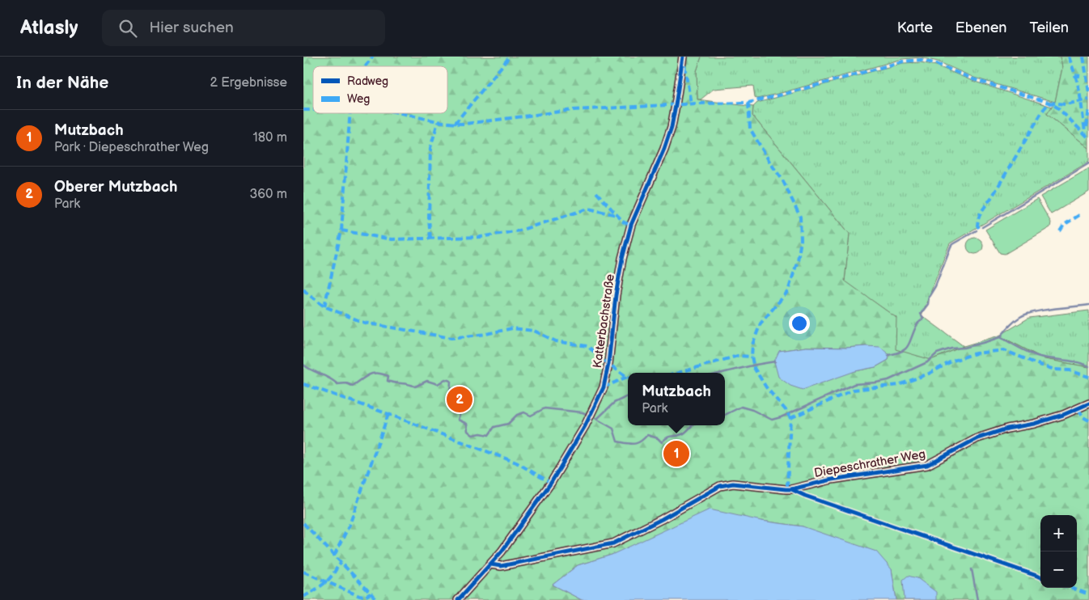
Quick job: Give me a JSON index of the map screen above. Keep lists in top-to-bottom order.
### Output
{
  "streets": {
    "street": ["Katterbachstraße", "Diepeschrather Weg"]
  },
  "crossings": [
    ["Katterbachstraße", "Diepeschrather Weg"]
  ],
  "legend": ["Radweg", "Weg"],
  "page": {
    "header": "Atlasly",
    "search": "Hier suchen",
    "nav": ["Karte", "Ebenen", "Teilen"],
    "heading": ["In der Nähe", "2 Ergebnisse"],
    "list": [
      {
        "mark": "1",
        "name": "Mutzbach",
        "note": "Park · Diepeschrather Weg",
        "value": "180 m"
      },
      {
        "mark": "2",
        "name": "Oberer Mutzbach",
        "note": "Park",
        "value": "360 m"
      }
    ],
    "popup": ["Mutzbach", "Park"],
    "pins": ["2", "1"],
    "map_buttons": ["+", "−"]
  }
}
